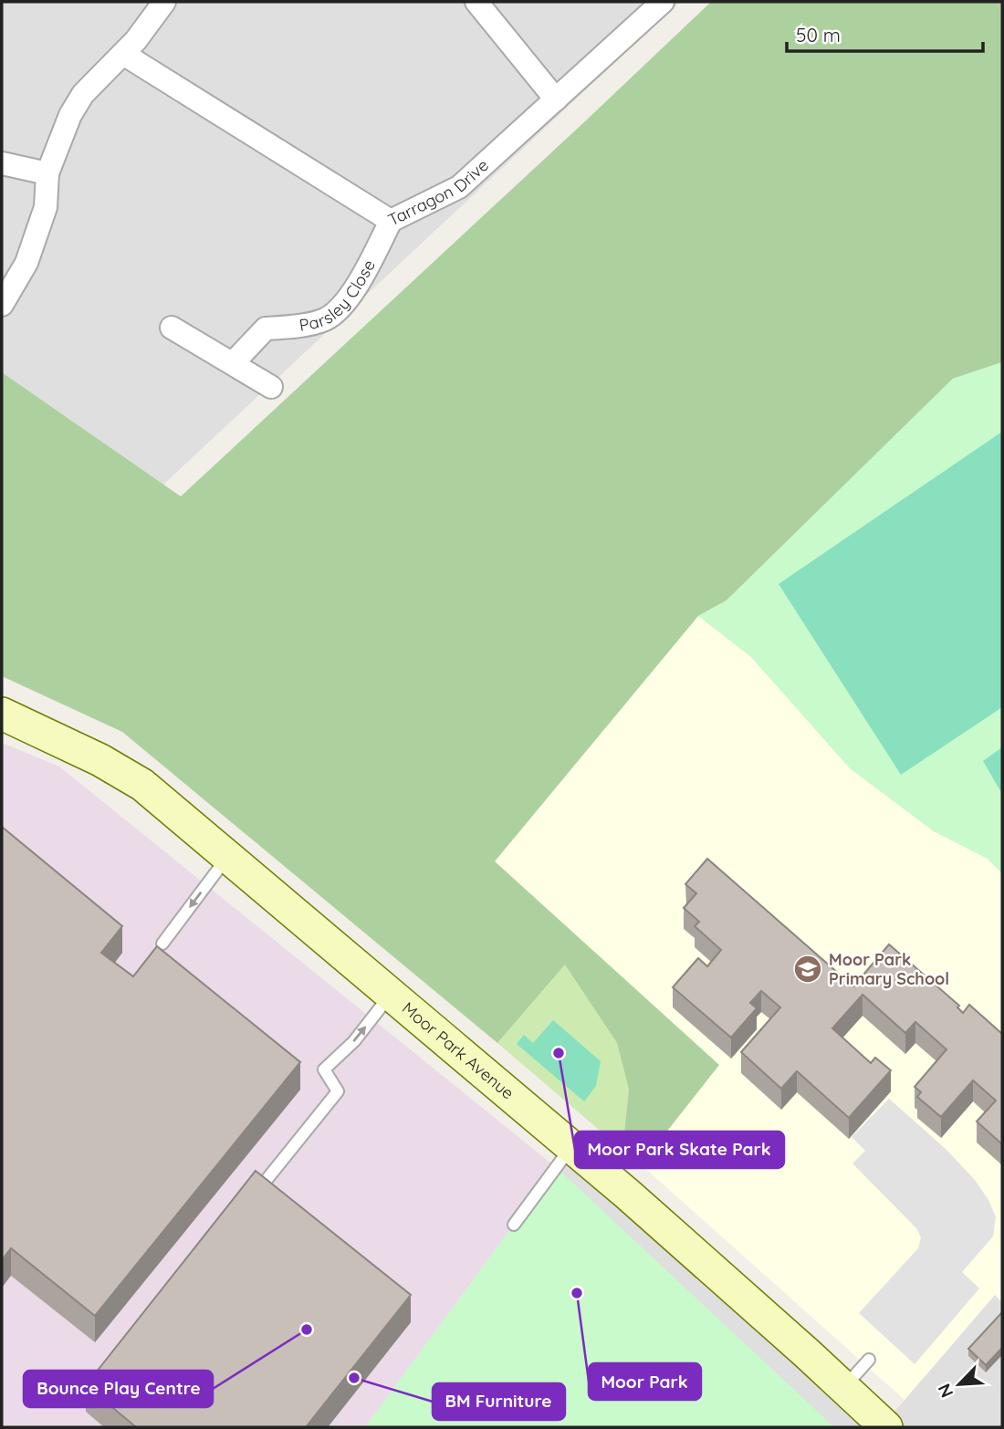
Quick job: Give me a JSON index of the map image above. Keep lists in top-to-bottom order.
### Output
{
  "streets": {
    "street": ["Tarragon Drive", "Parsley Close", "Moor Park Avenue"]
  },
  "crossings": [
    ["Tarragon Drive", "Parsley Close"]
  ],
  "places": {
    "school or university": ["Moor Park Primary School"],
    "other": [
      "Moor Park Skate Park",
      "Moor Park",
      "Bounce Play Centre",
      "BM Furniture"
    ]
  },
  "scale_bar": "50 m",
  "north": "bottom left"
}
